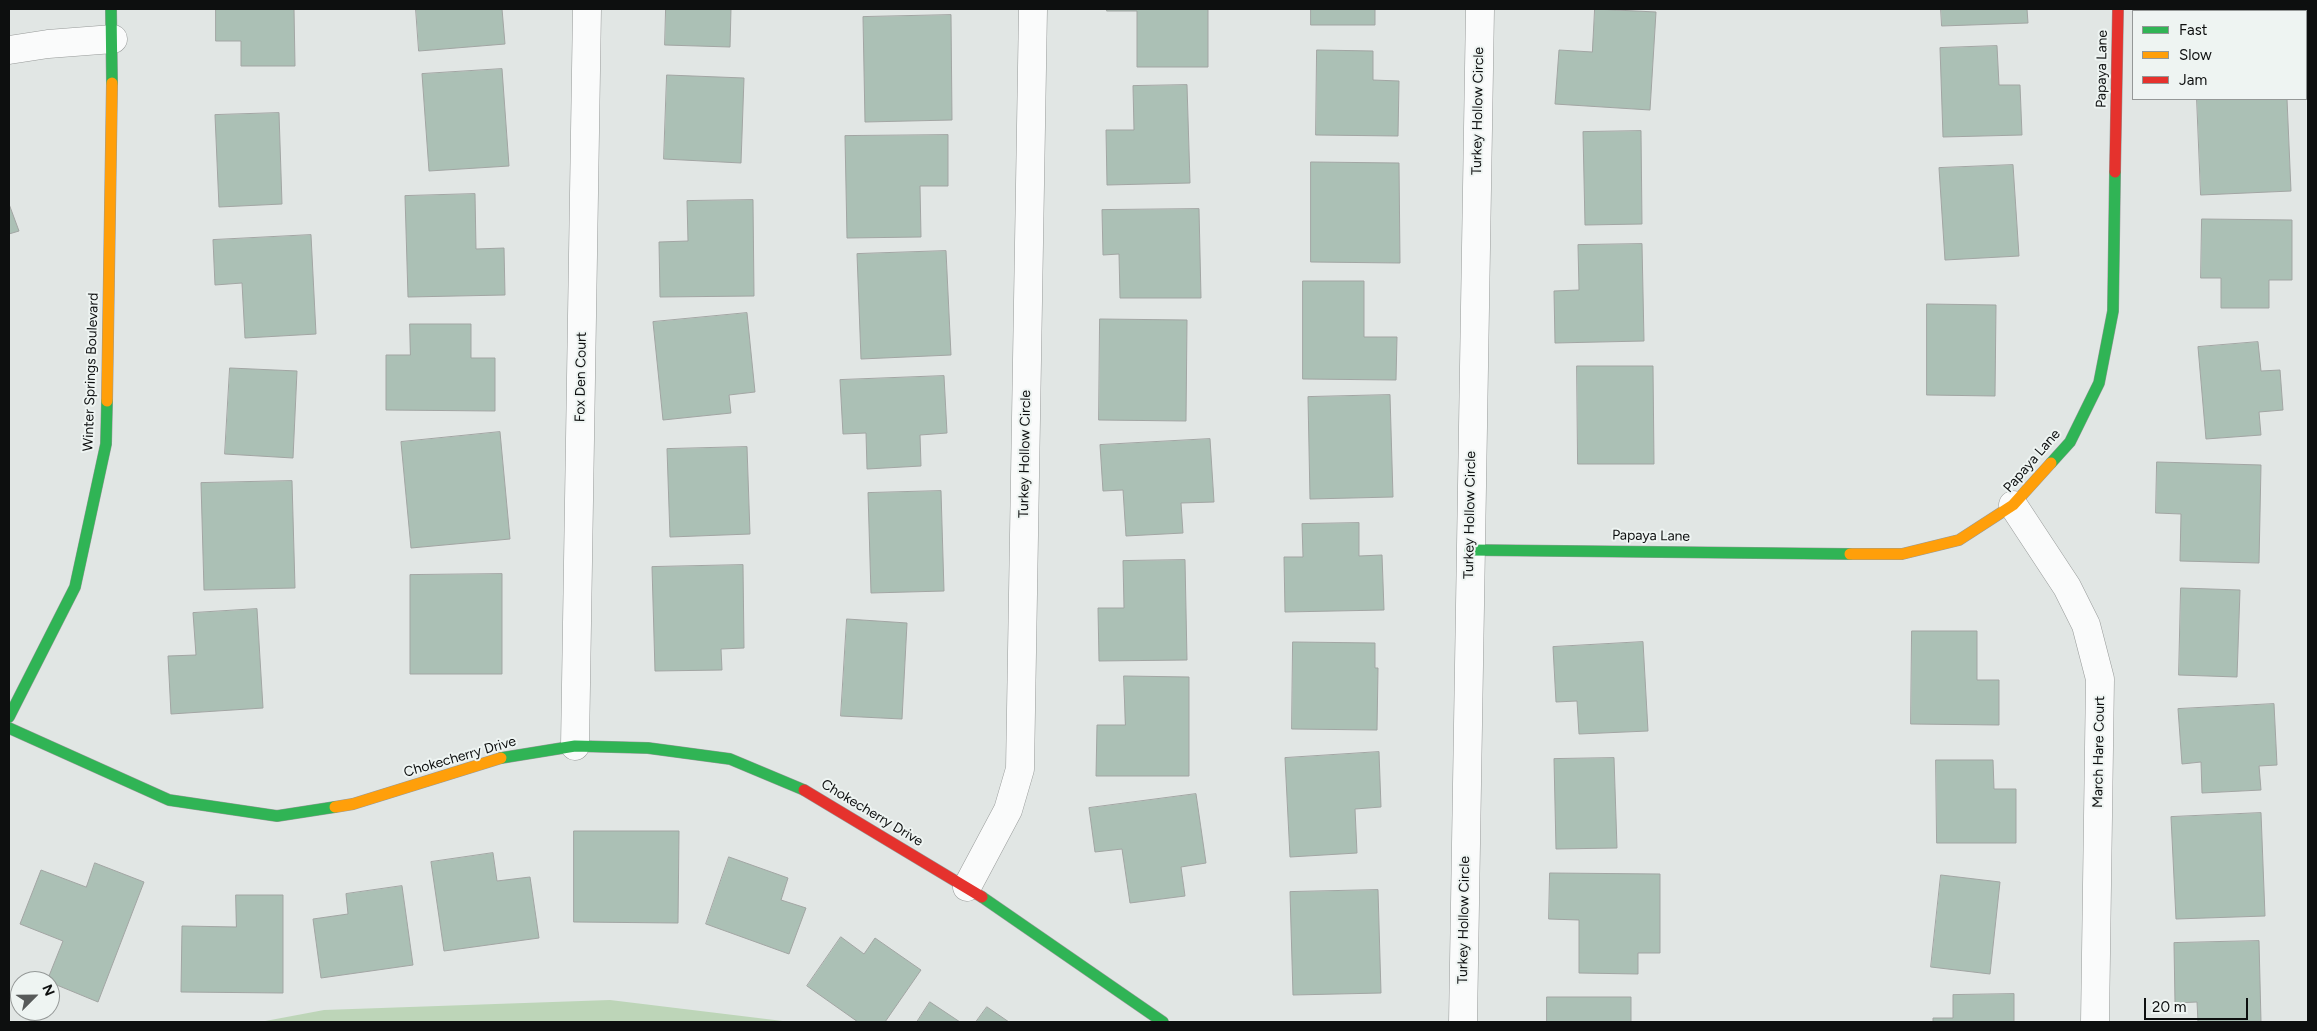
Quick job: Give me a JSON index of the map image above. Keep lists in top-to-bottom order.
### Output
{
  "streets": {
    "street": [
      "Papaya Lane",
      "Turkey Hollow Circle",
      "Winter Springs Boulevard",
      "Fox Den Court",
      "March Hare Court",
      "Chokecherry Drive"
    ]
  },
  "crossings": [
    ["Papaya Lane", "Turkey Hollow Circle"],
    ["Papaya Lane", "March Hare Court"],
    ["Turkey Hollow Circle", "Chokecherry Drive"],
    ["Fox Den Court", "Chokecherry Drive"]
  ],
  "legend": ["Fast", "Slow", "Jam"],
  "scale_bar": "20 m",
  "north": "top right"
}
